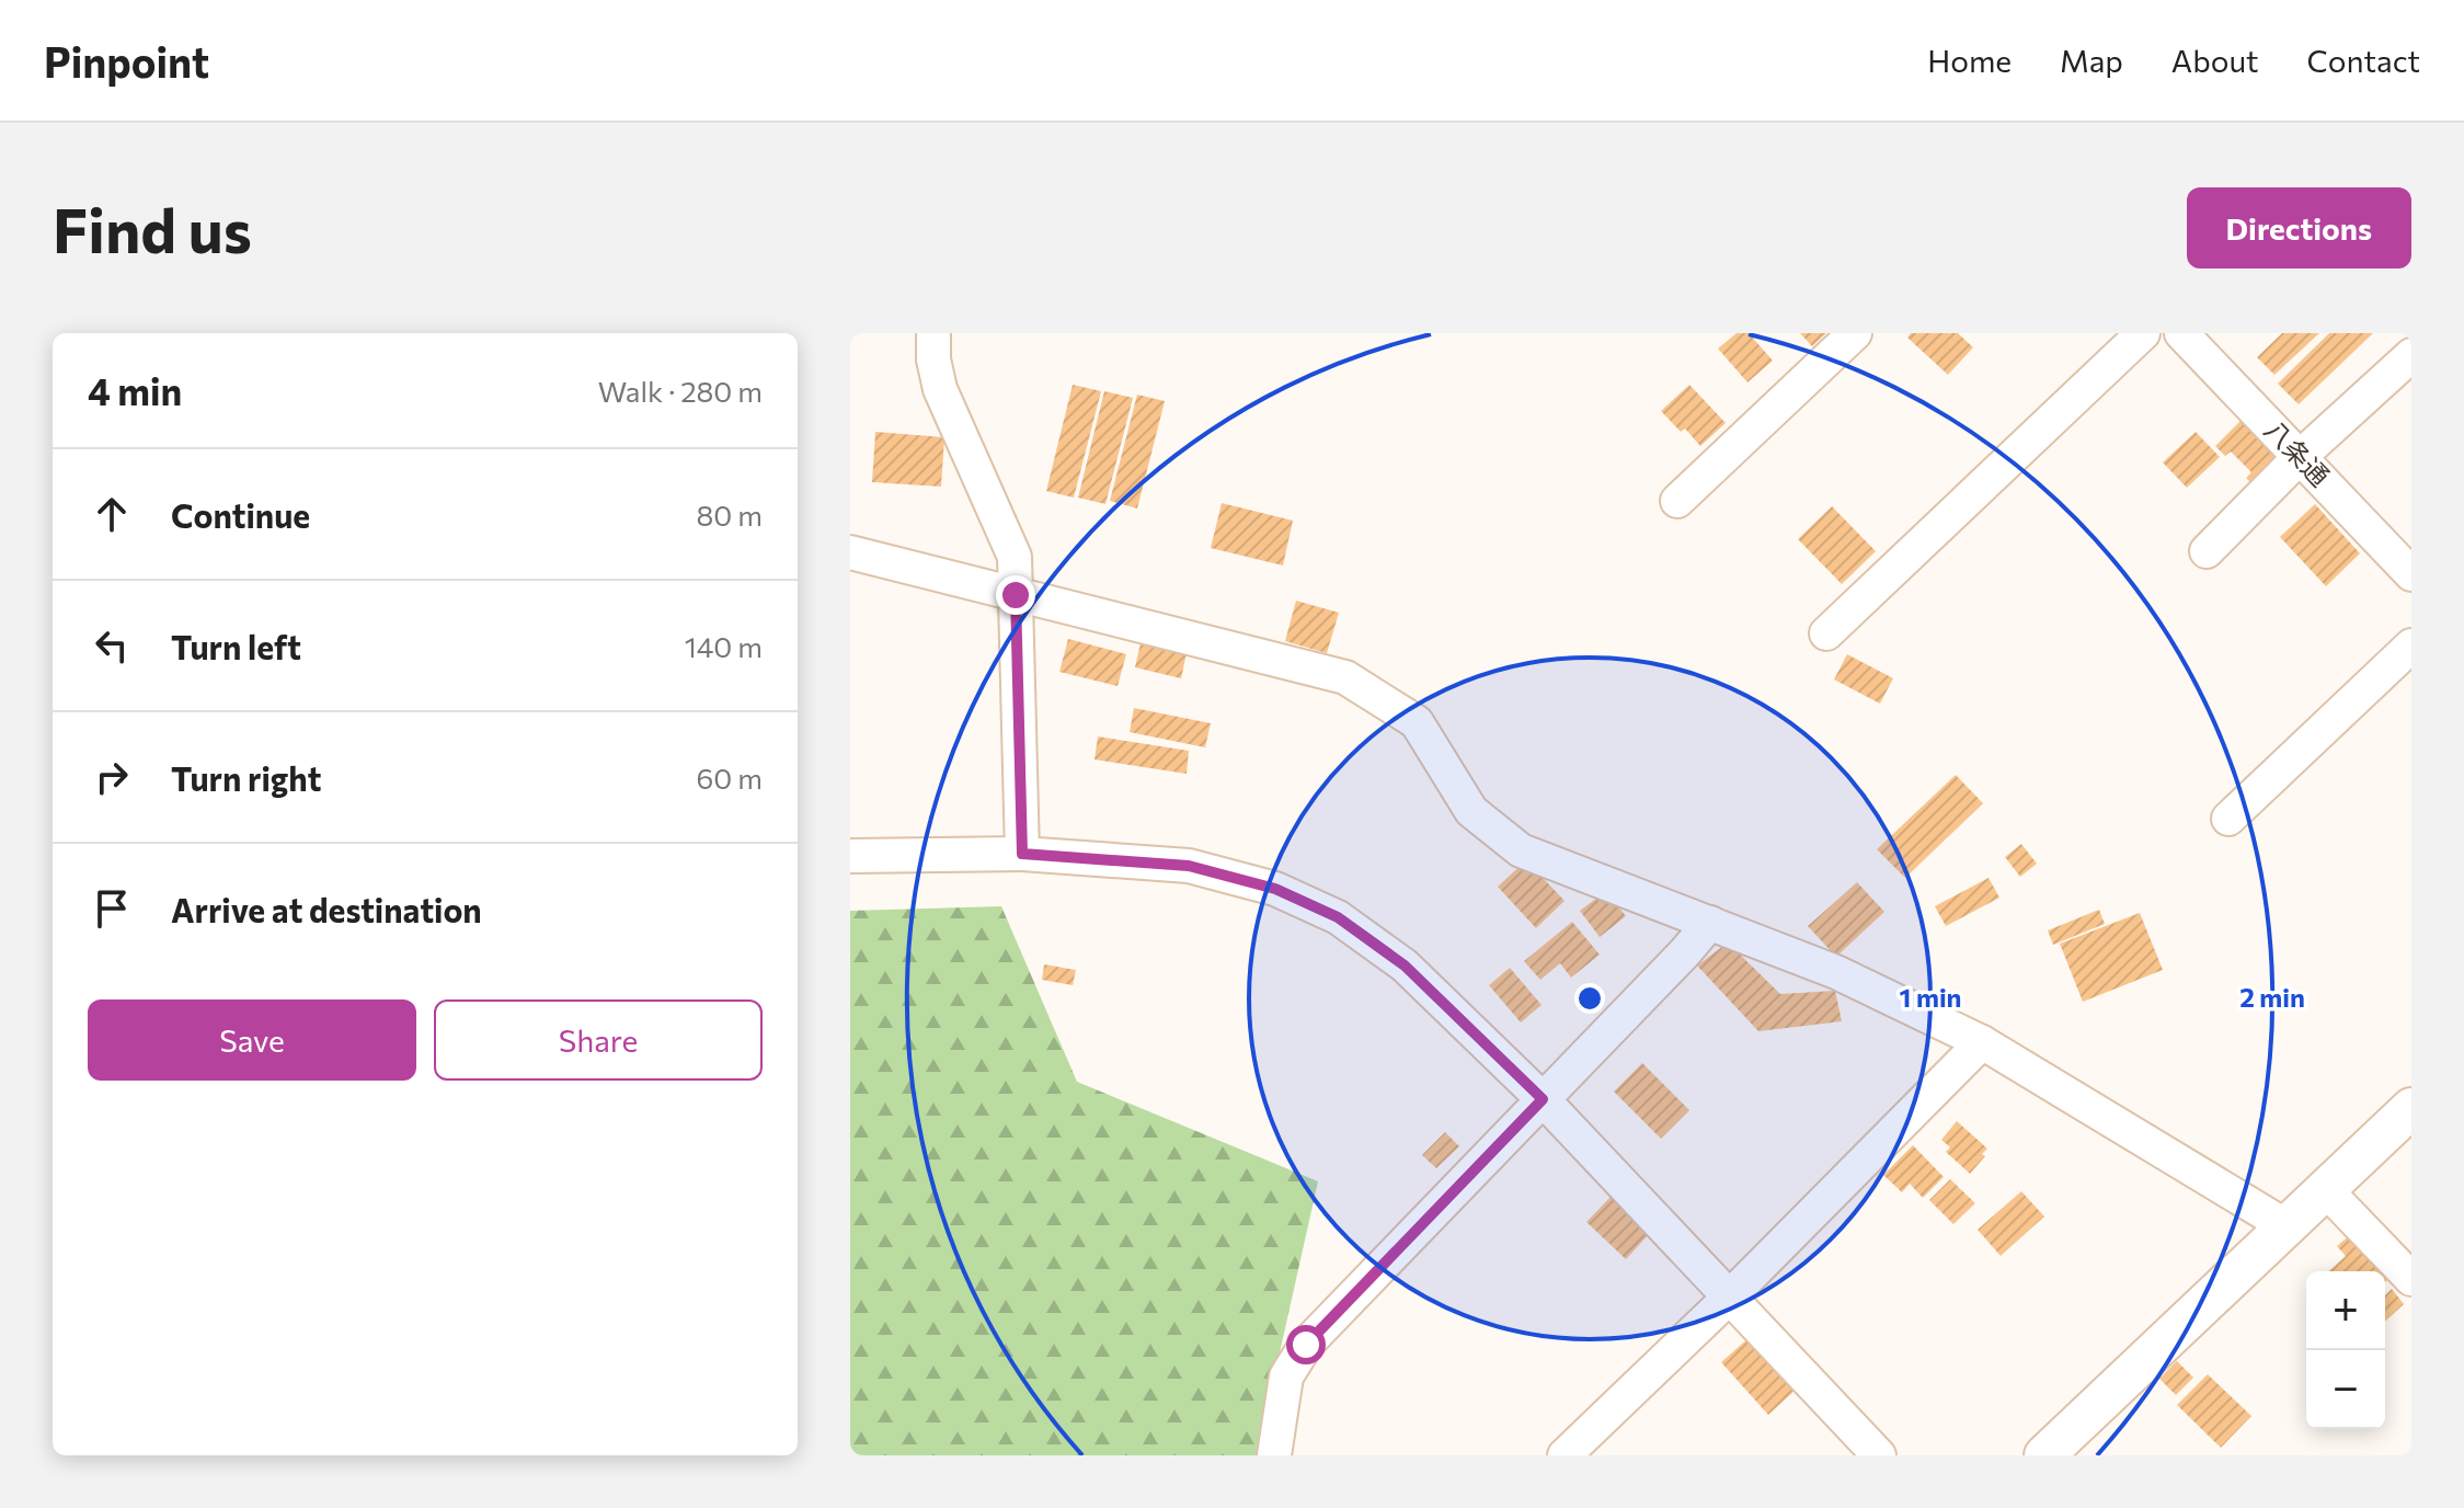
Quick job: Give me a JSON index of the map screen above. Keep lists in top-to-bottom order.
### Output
{
  "streets": {
    "street": ["八条通"]
  },
  "page": {
    "header": "Pinpoint",
    "nav": [
      "Home",
      "Map",
      "About",
      "Contact"
    ],
    "buttons": [
      "Directions",
      ["Save", "Share"]
    ],
    "title": "Find us",
    "heading": ["4 min", "Walk · 280 m"],
    "list": [
      ["Continue", "80 m"],
      ["Turn left", "140 m"],
      ["Turn right", "60 m"],
      "Arrive at destination"
    ],
    "map_buttons": ["+", "−"]
  },
  "rings": ["1 min", "2 min"]
}
